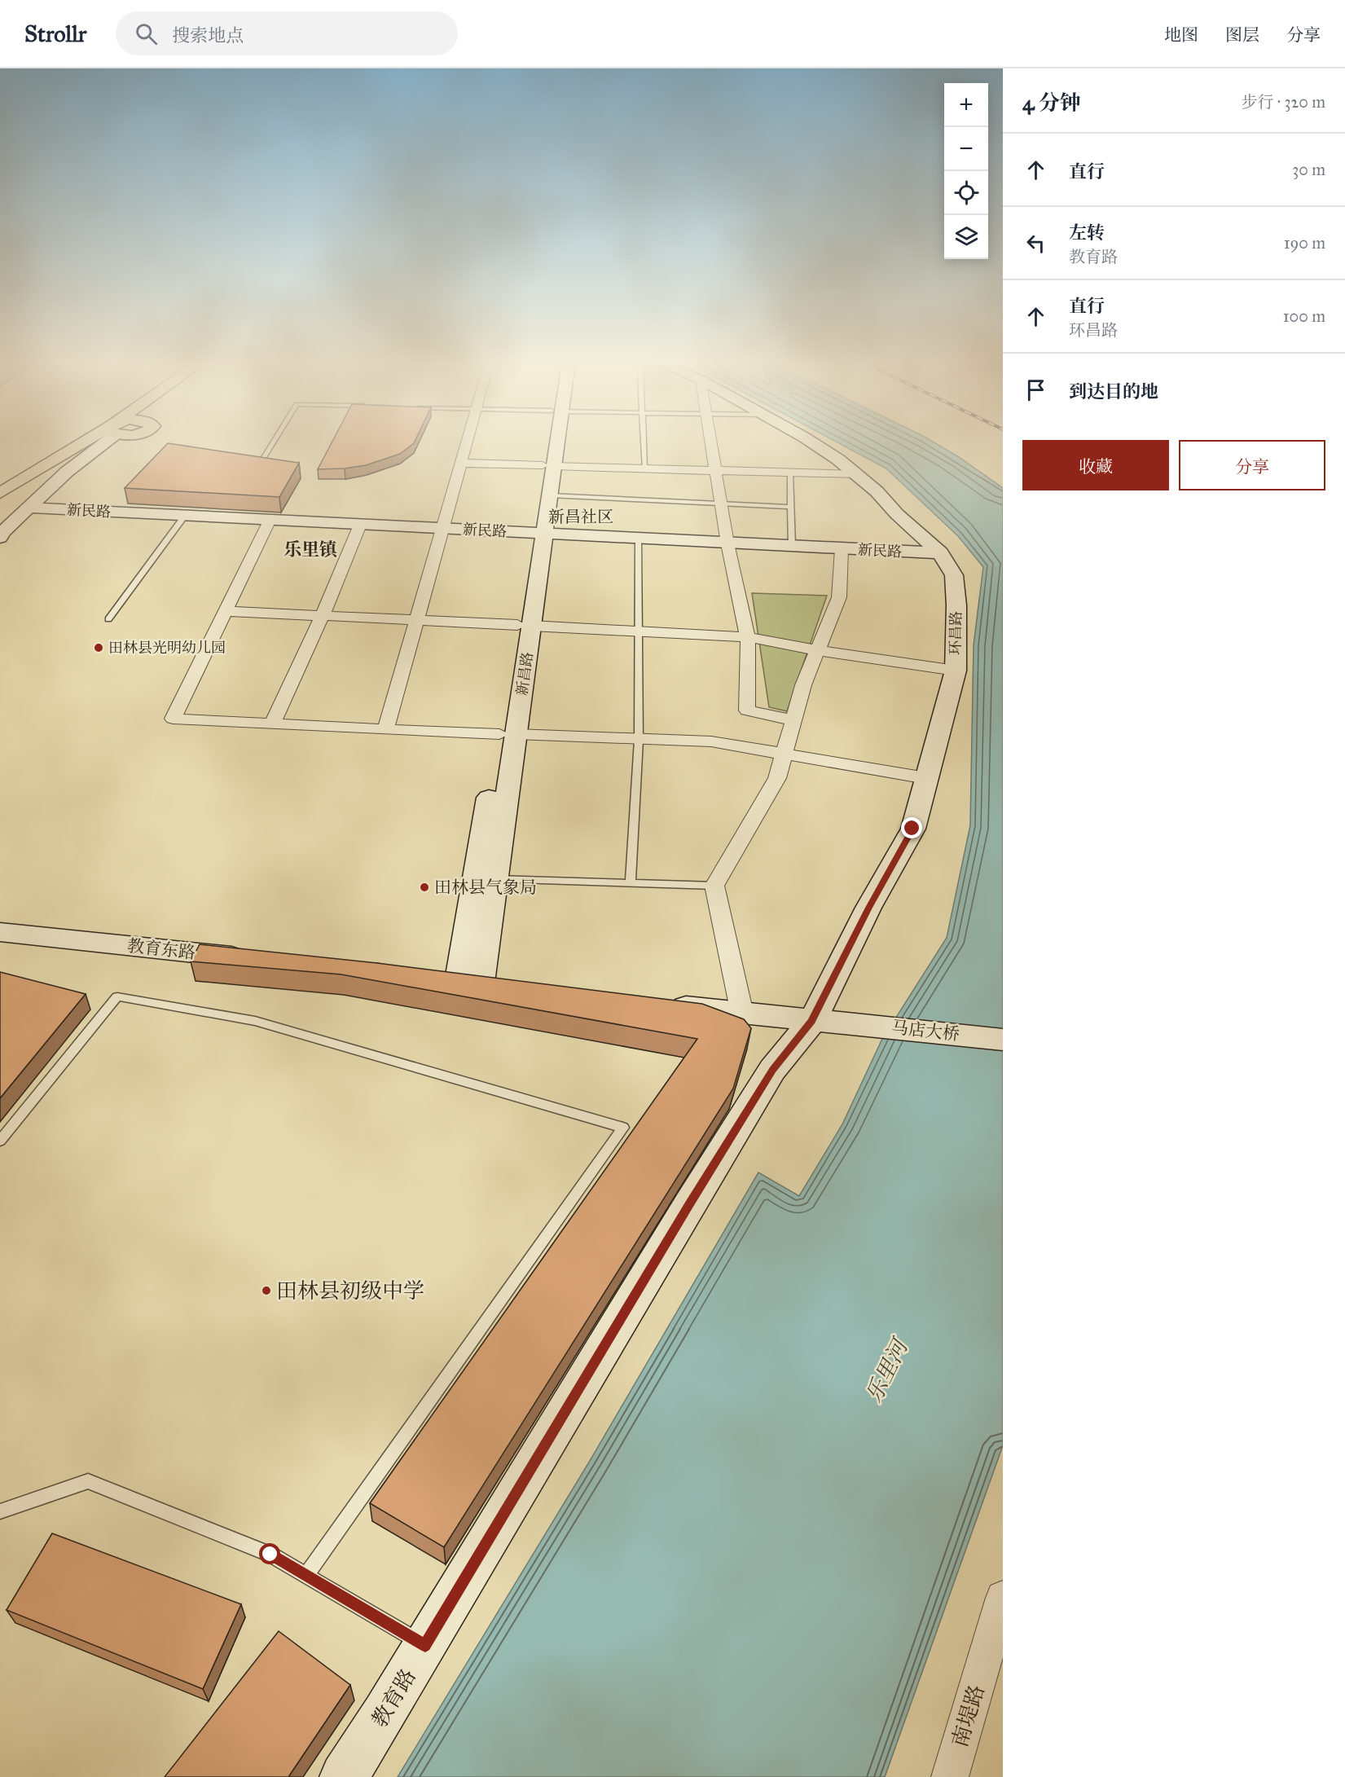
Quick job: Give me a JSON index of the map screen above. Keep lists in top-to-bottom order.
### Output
{
  "streets": {
    "street": [
      "新民路",
      "环昌路",
      "新昌路",
      "教育东路",
      "马店大桥",
      "教育路",
      "南堤路"
    ]
  },
  "crossings": [
    ["新民路", "环昌路"],
    ["新民路", "新昌路"],
    ["环昌路", "马店大桥"],
    ["环昌路", "教育路"],
    ["马店大桥", "教育路"]
  ],
  "districts": ["新昌社区", "乐里镇"],
  "water": ["乐里河"],
  "places": ["田林县光明幼儿园", "田林县气象局", "田林县初级中学"],
  "page": {
    "header": "Strollr",
    "search": "搜索地点",
    "nav": ["地图", "图层", "分享"],
    "heading": ["4 分钟", "步行 · 320 m"],
    "map_buttons": ["+", "−"],
    "list": [
      ["直行", "30 m"],
      ["左转", "教育路", "190 m"],
      ["直行", "环昌路", "100 m"],
      "到达目的地"
    ],
    "buttons": ["收藏", "分享"]
  }
}
